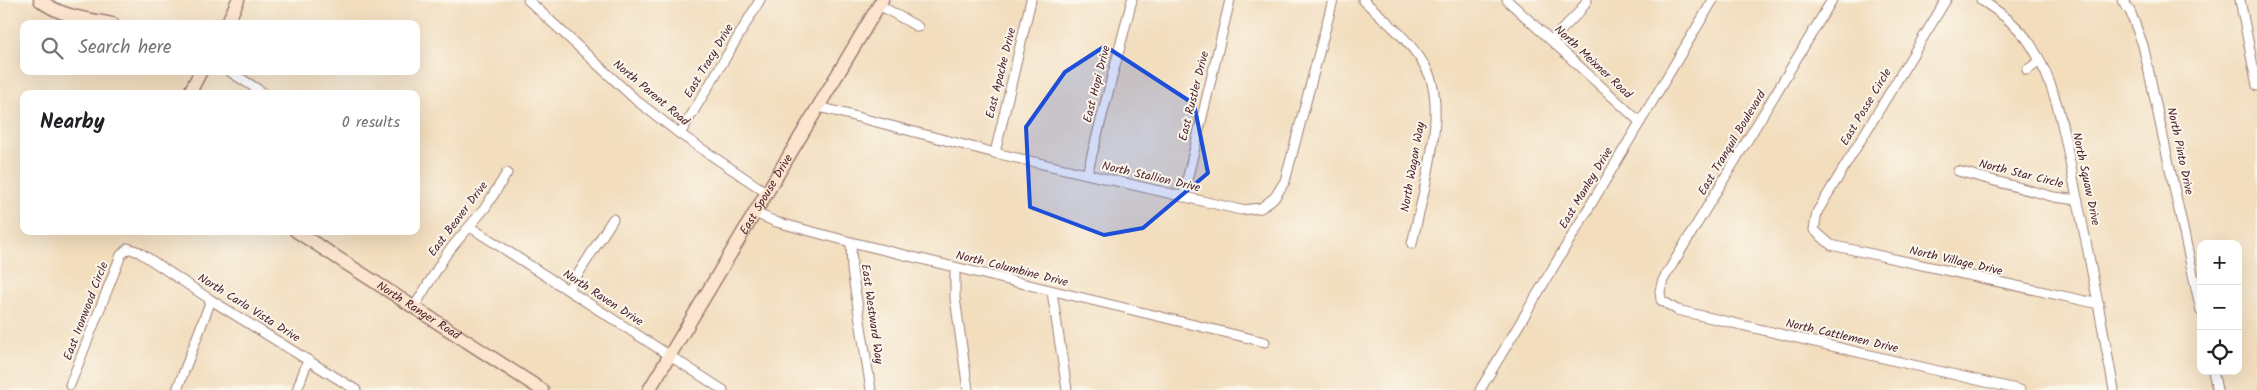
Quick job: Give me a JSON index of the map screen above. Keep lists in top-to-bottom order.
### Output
{
  "streets": {
    "street": [
      "East Tracy Drive",
      "North Meixner Road",
      "East Apache Drive",
      "East Hopi Drive",
      "North Parent Road",
      "East Rustler Drive",
      "East Posse Circle",
      "East Tranquil Boulevard",
      "North Pinto Drive",
      "North Wagon Way",
      "North Star Circle",
      "North Stallion Drive",
      "North Squaw Drive",
      "East Manley Drive",
      "East Spouse Drive",
      "East Beaver Drive",
      "North Village Drive",
      "North Columbine Drive",
      "North Raven Drive",
      "North Carla Vista Drive",
      "North Ranger Road",
      "East Ironwood Circle",
      "East Westward Way",
      "North Cattlemen Drive"
    ]
  },
  "crossings": [
    ["East Tracy Drive", "North Parent Road"],
    ["North Meixner Road", "East Manley Drive"],
    ["East Apache Drive", "North Stallion Drive"],
    ["East Hopi Drive", "North Stallion Drive"],
    ["North Parent Road", "East Spouse Drive"],
    ["East Rustler Drive", "North Stallion Drive"],
    ["East Posse Circle", "North Village Drive"],
    ["East Tranquil Boulevard", "North Cattlemen Drive"],
    ["North Star Circle", "North Squaw Drive"],
    ["North Stallion Drive", "East Spouse Drive"],
    ["North Squaw Drive", "North Village Drive"],
    ["East Spouse Drive", "North Columbine Drive"],
    ["East Spouse Drive", "North Raven Drive"],
    ["East Beaver Drive", "North Raven Drive"],
    ["East Beaver Drive", "North Ranger Road"],
    ["North Columbine Drive", "East Westward Way"],
    ["North Carla Vista Drive", "East Ironwood Circle"]
  ],
  "page": {
    "search": "Search here",
    "heading": ["Nearby", "0 results"],
    "map_buttons": ["+", "−"]
  }
}
